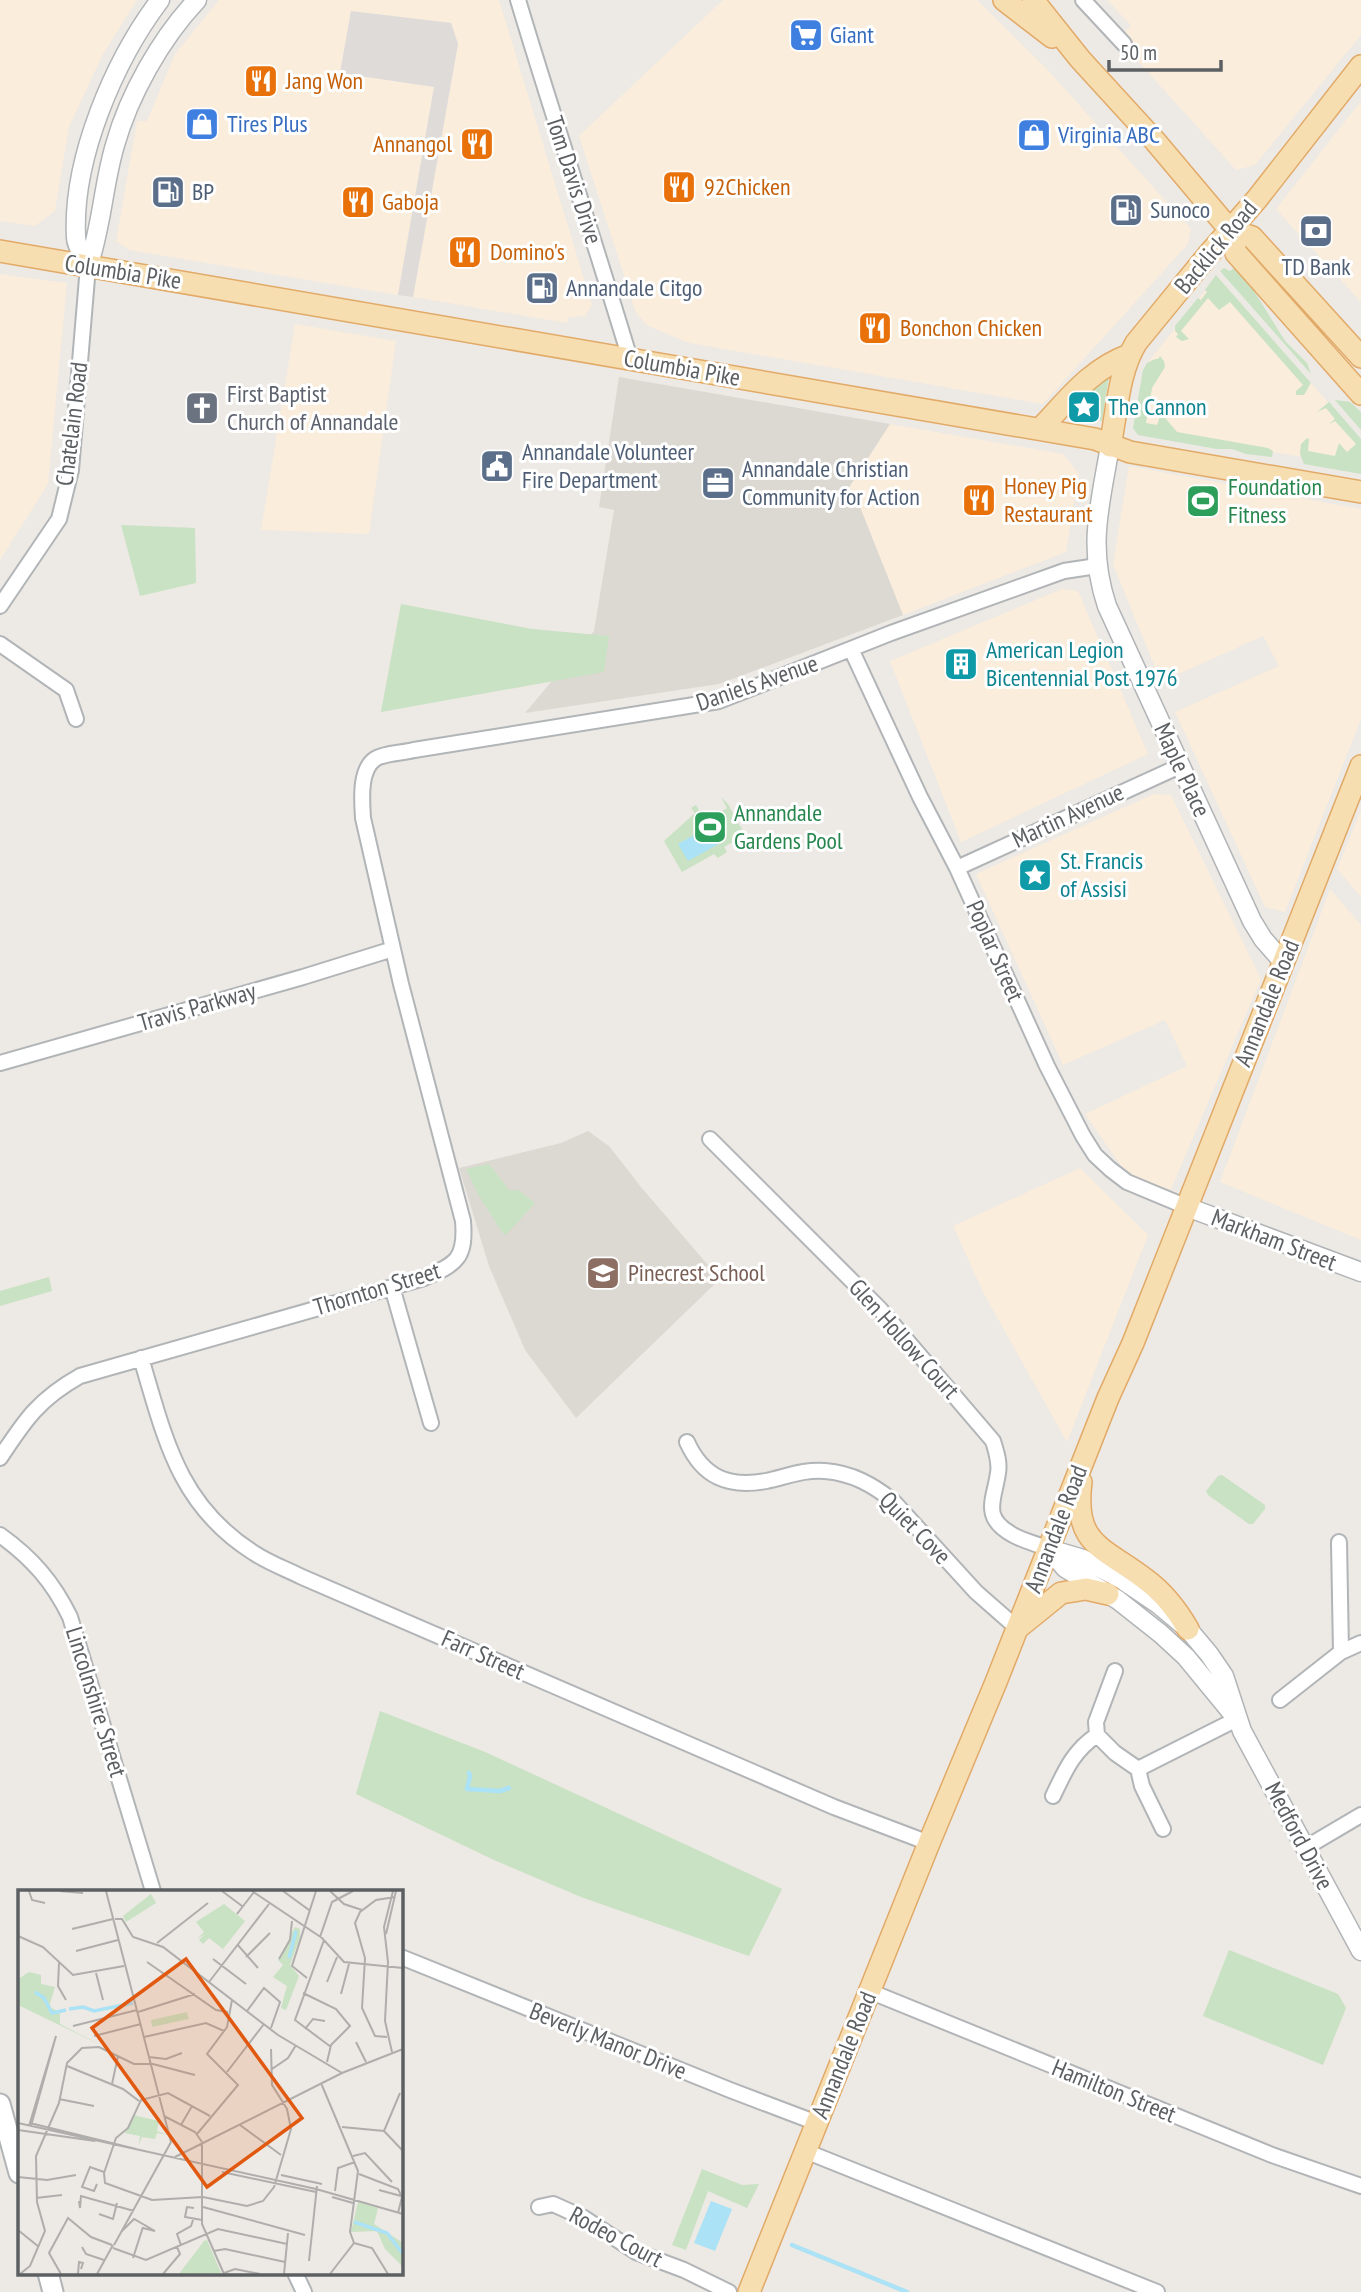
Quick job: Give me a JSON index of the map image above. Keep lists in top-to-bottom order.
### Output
{
  "streets": {
    "main road": ["Backlick Road", "Columbia Pike", "Annandale Road"],
    "street": [
      "Tom Davis Drive",
      "Chatelain Road",
      "Daniels Avenue",
      "Maple Place",
      "Martin Avenue",
      "Poplar Street",
      "Travis Parkway",
      "Markham Street",
      "Thornton Street",
      "Glen Hollow Court",
      "Quiet Cove",
      "Farr Street",
      "Lincolnshire Street",
      "Medford Drive",
      "Beverly Manor Drive",
      "Hamilton Street",
      "Rodeo Court"
    ]
  },
  "crossings": [
    ["Tom Davis Drive", "Columbia Pike"],
    ["Backlick Road", "Columbia Pike"],
    ["Backlick Road", "Maple Place"],
    ["Columbia Pike", "Chatelain Road"],
    ["Columbia Pike", "Maple Place"],
    ["Daniels Avenue", "Maple Place"],
    ["Daniels Avenue", "Poplar Street"],
    ["Daniels Avenue", "Thornton Street"],
    ["Maple Place", "Martin Avenue"],
    ["Maple Place", "Annandale Road"],
    ["Martin Avenue", "Poplar Street"],
    ["Poplar Street", "Annandale Road"],
    ["Poplar Street", "Markham Street"],
    ["Annandale Road", "Markham Street"],
    ["Annandale Road", "Glen Hollow Court"],
    ["Annandale Road", "Quiet Cove"],
    ["Annandale Road", "Farr Street"],
    ["Annandale Road", "Medford Drive"],
    ["Annandale Road", "Beverly Manor Drive"],
    ["Annandale Road", "Hamilton Street"],
    ["Travis Parkway", "Thornton Street"],
    ["Thornton Street", "Farr Street"],
    ["Glen Hollow Court", "Medford Drive"]
  ],
  "places": {
    "supermarket": ["Giant"],
    "restaurant": [
      "Jang Won",
      "Annangol",
      "92Chicken",
      "Gaboja",
      "Domino's",
      "Bonchon Chicken",
      "Honey Pig Restaurant"
    ],
    "shop": ["Tires Plus", "Virginia ABC"],
    "fuel station": ["BP", "Sunoco", "Annandale Citgo"],
    "bank": ["TD Bank"],
    "place": ["The Cannon", "St. Francis of Assisi"],
    "church": ["First Baptist Church of Annandale"],
    "public building": ["Annandale Volunteer Fire Department"],
    "office": ["Annandale Christian Community for Action"],
    "sports": ["Foundation Fitness", "Annandale Gardens Pool"],
    "building": ["American Legion Bicentennial Post 1976"],
    "school or university": ["Pinecrest School"]
  },
  "scale_bar": "50 m"
}
